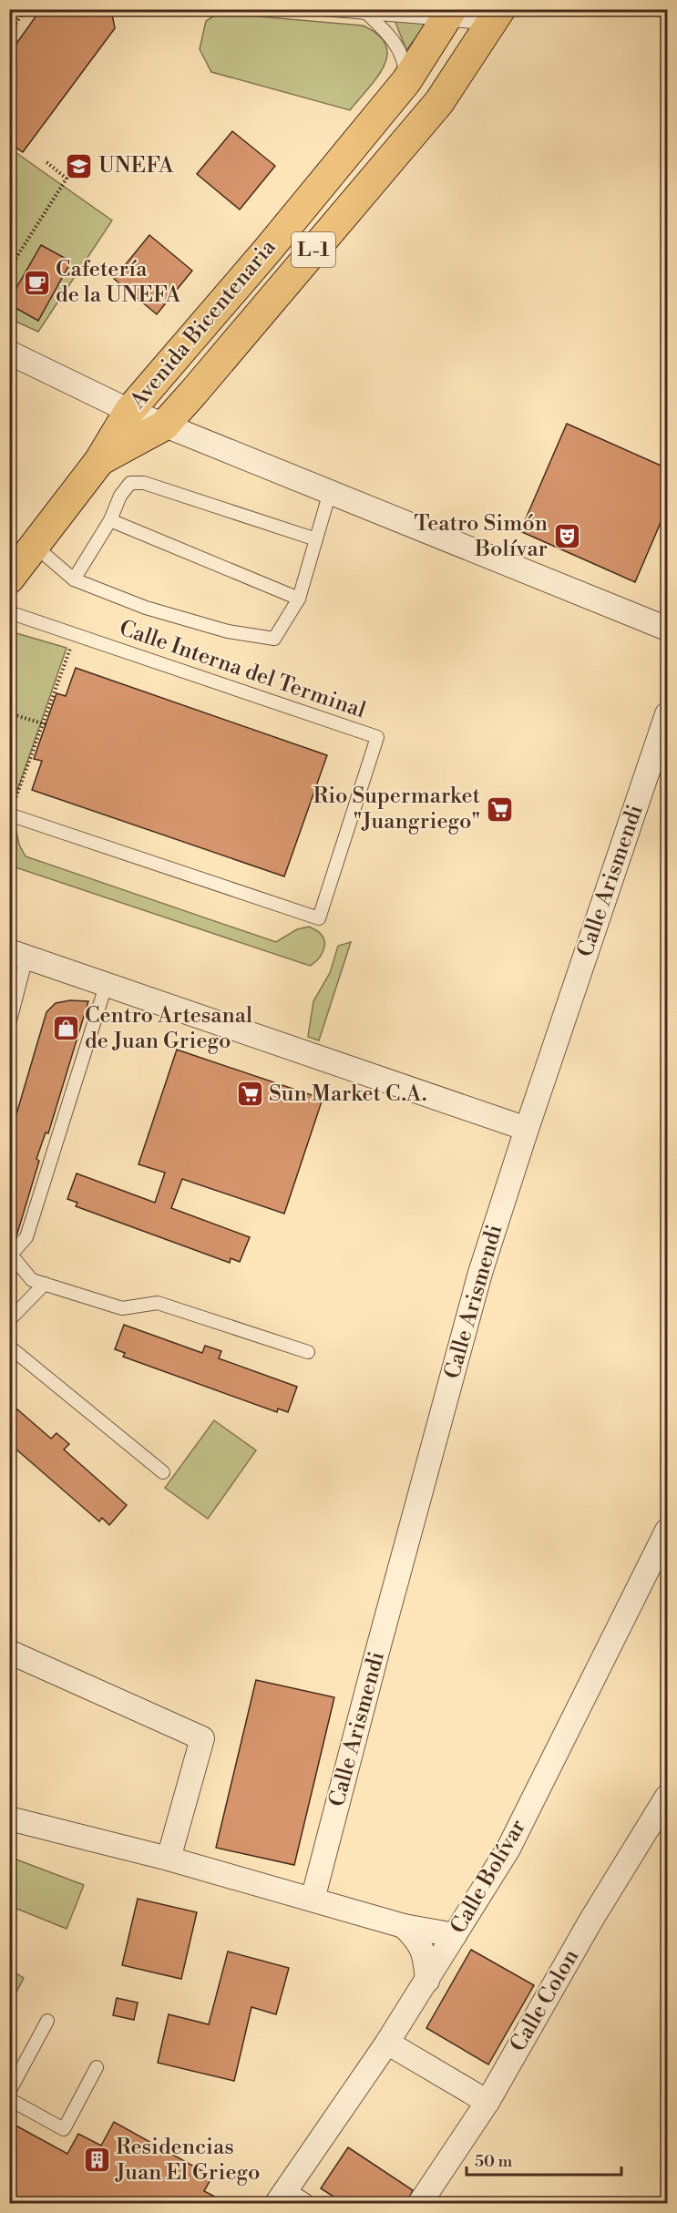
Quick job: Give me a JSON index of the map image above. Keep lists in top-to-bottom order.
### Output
{
  "streets": {
    "main road": ["L-1", "Avenida Bicentenaria"],
    "street": ["Calle Arismendi", "Calle Bolívar", "Calle Colon"],
    "lane": ["Calle Interna del Terminal"]
  },
  "places": {
    "school or university": ["UNEFA"],
    "cafe": ["Cafetería de la UNEFA"],
    "theatre": ["Teatro Simón Bolívar"],
    "supermarket": ["Rio Supermarket \"Juangriego\"", "Sun Market C.A."],
    "shop": ["Centro Artesanal de Juan Griego"],
    "building": ["Residencias Juan El Griego"]
  },
  "scale_bar": "50 m"
}
